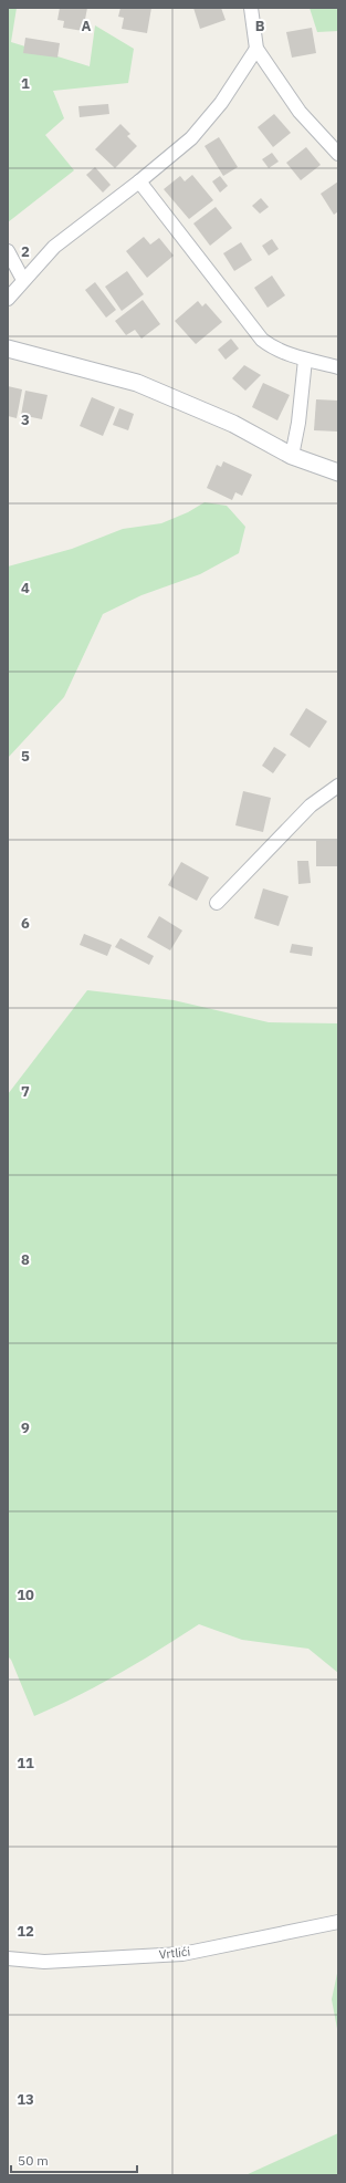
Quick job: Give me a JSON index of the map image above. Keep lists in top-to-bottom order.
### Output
{
  "streets": {
    "street": ["Vrtlići"]
  },
  "scale_bar": "50 m",
  "grid": {
    "columns": ["A", "B"],
    "rows": [
      "1",
      "2",
      "3",
      "4",
      "5",
      "6",
      "7",
      "8",
      "9",
      "10",
      "11",
      "12",
      "13"
    ]
  }
}
